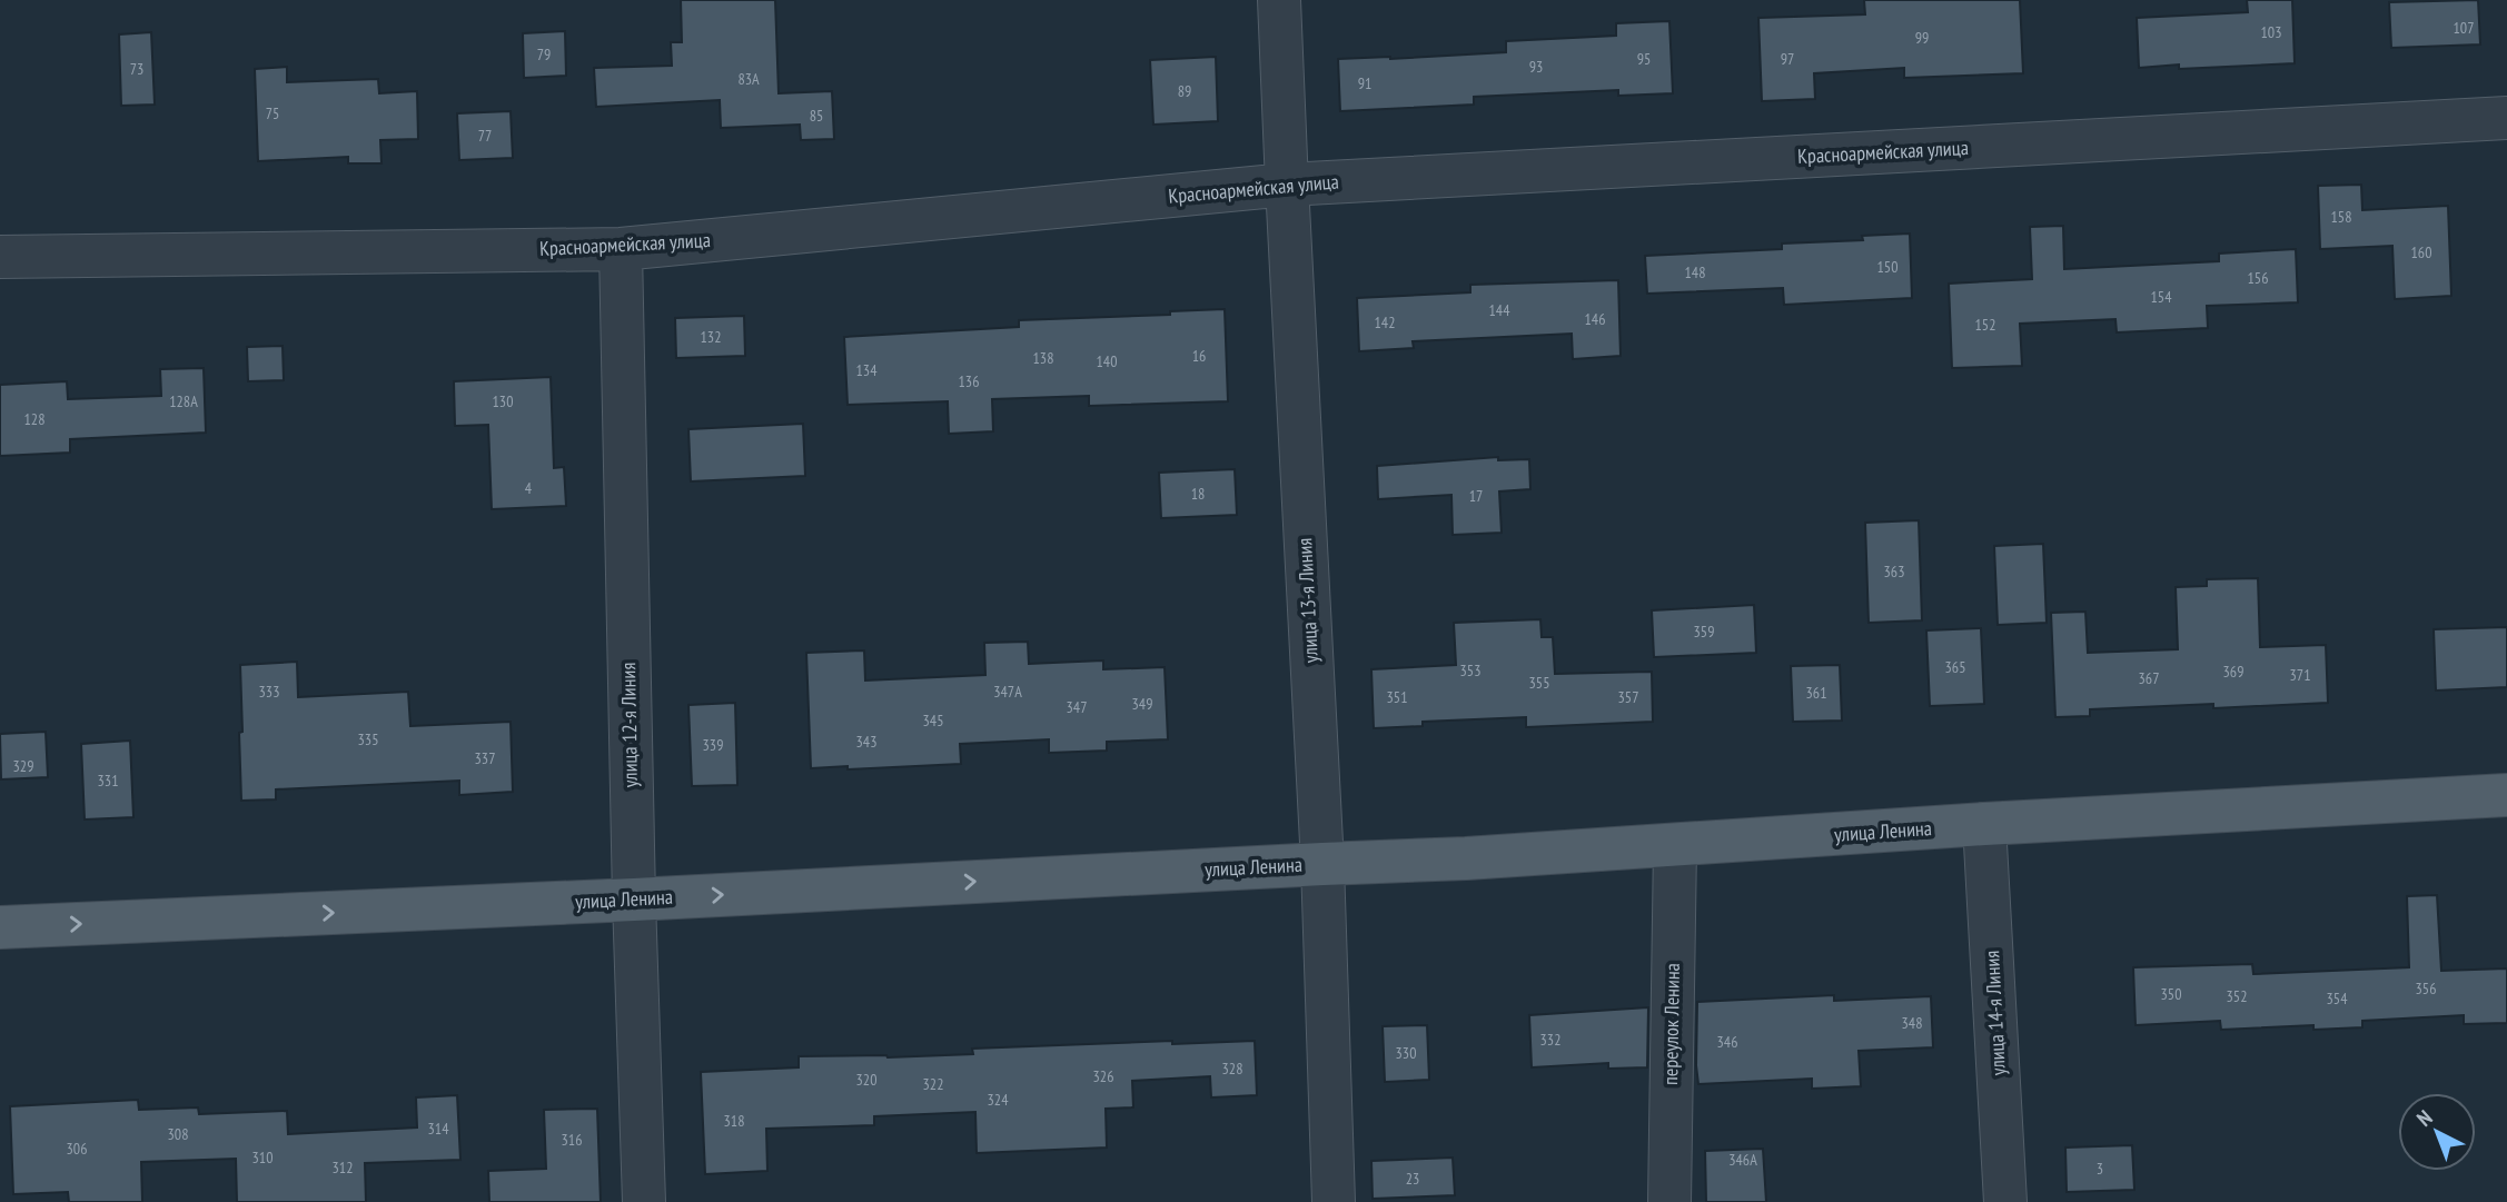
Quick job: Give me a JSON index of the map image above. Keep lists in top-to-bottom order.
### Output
{
  "streets": {
    "main road": ["улица Ленина"],
    "street": [
      "Красноармейская улица",
      "улица 13-я Линия",
      "улица 12-я Линия",
      "улица 14-я Линия",
      "переулок Ленина"
    ]
  },
  "crossings": [
    ["Красноармейская улица", "улица 13-я Линия"],
    ["Красноармейская улица", "улица 12-я Линия"],
    ["улица 13-я Линия", "улица Ленина"],
    ["улица 12-я Линия", "улица Ленина"],
    ["улица Ленина", "улица 14-я Линия"],
    ["улица Ленина", "переулок Ленина"]
  ],
  "one_way": ["улица Ленина"],
  "house_numbers": [
    "107",
    "103",
    "99",
    "79",
    "95",
    "97",
    "93",
    "73",
    "83А",
    "91",
    "89",
    "75",
    "85",
    "77",
    "158",
    "160",
    "150",
    "148",
    "156",
    "154",
    "144",
    "146",
    "142",
    "152",
    "132",
    "16",
    "138",
    "140",
    "134",
    "136",
    "128А",
    "130",
    "128",
    "4",
    "18",
    "17",
    "363",
    "359",
    "365",
    "353",
    "369",
    "371",
    "367",
    "355",
    "333",
    "347А",
    "361",
    "351",
    "357",
    "349",
    "347",
    "345",
    "335",
    "343",
    "339",
    "337",
    "329",
    "331",
    "356",
    "350",
    "352",
    "354",
    "348",
    "332",
    "346",
    "330",
    "328",
    "326",
    "320",
    "322",
    "324",
    "318",
    "314",
    "308",
    "316",
    "306",
    "310",
    "346А",
    "312",
    "3",
    "23"
  ],
  "north": "top left"
}
